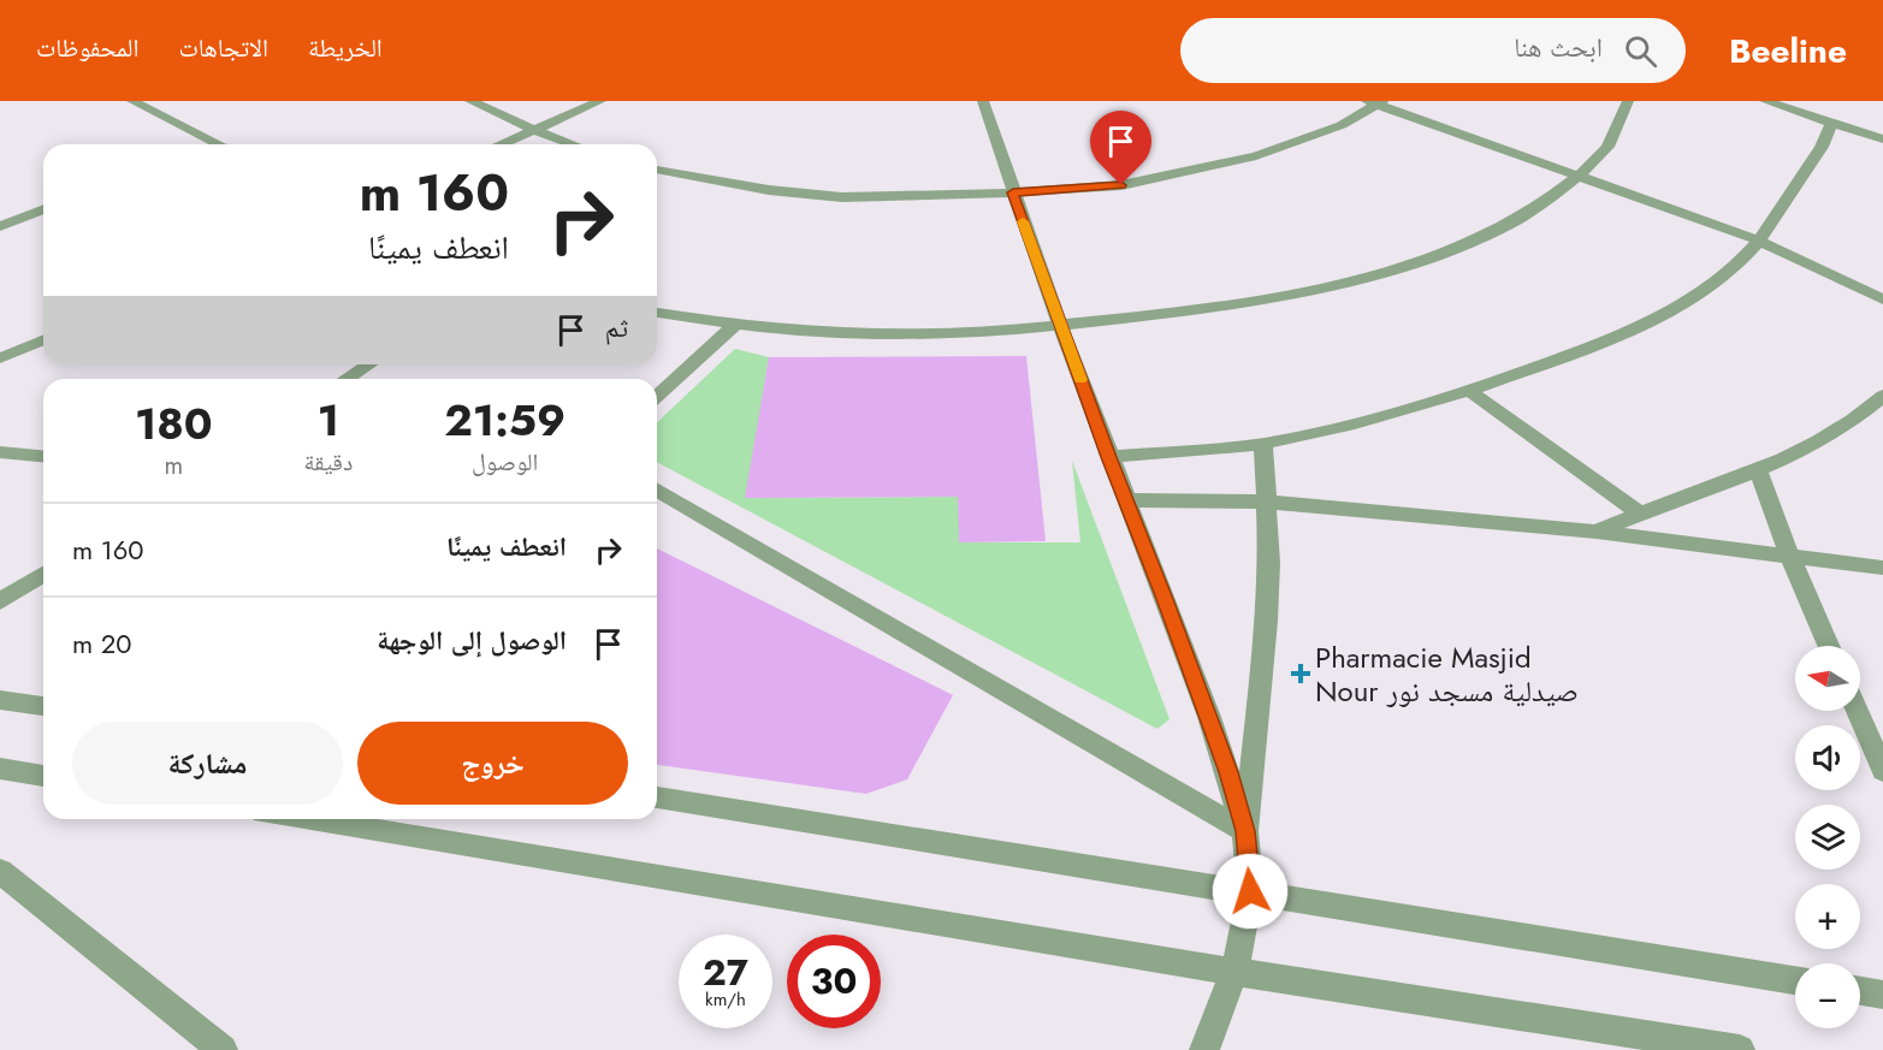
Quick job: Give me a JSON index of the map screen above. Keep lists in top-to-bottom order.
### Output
{
  "places": {
    "health": ["Pharmacie Masjid Nour صيدلية مسجد نور"]
  },
  "north": "left",
  "page": {
    "header": "Beeline",
    "search": "ابحث هنا",
    "nav": ["الخريطة", "الاتجاهات", "المحفوظات"],
    "turn": ["160 m", "انعطف يمينًا"],
    "then": "ثم",
    "eta": [
      "21:59",
      "الوصول",
      "1",
      "دقيقة",
      "180",
      "m"
    ],
    "list": [
      {
        "name": "انعطف يمينًا",
        "value": "160 m"
      },
      {
        "name": "الوصول إلى الوجهة",
        "value": "20 m"
      }
    ],
    "map_buttons": ["+", "−"],
    "buttons": ["خروج", "مشاركة"],
    "speed": "27 km/h",
    "limit": "30"
  }
}
